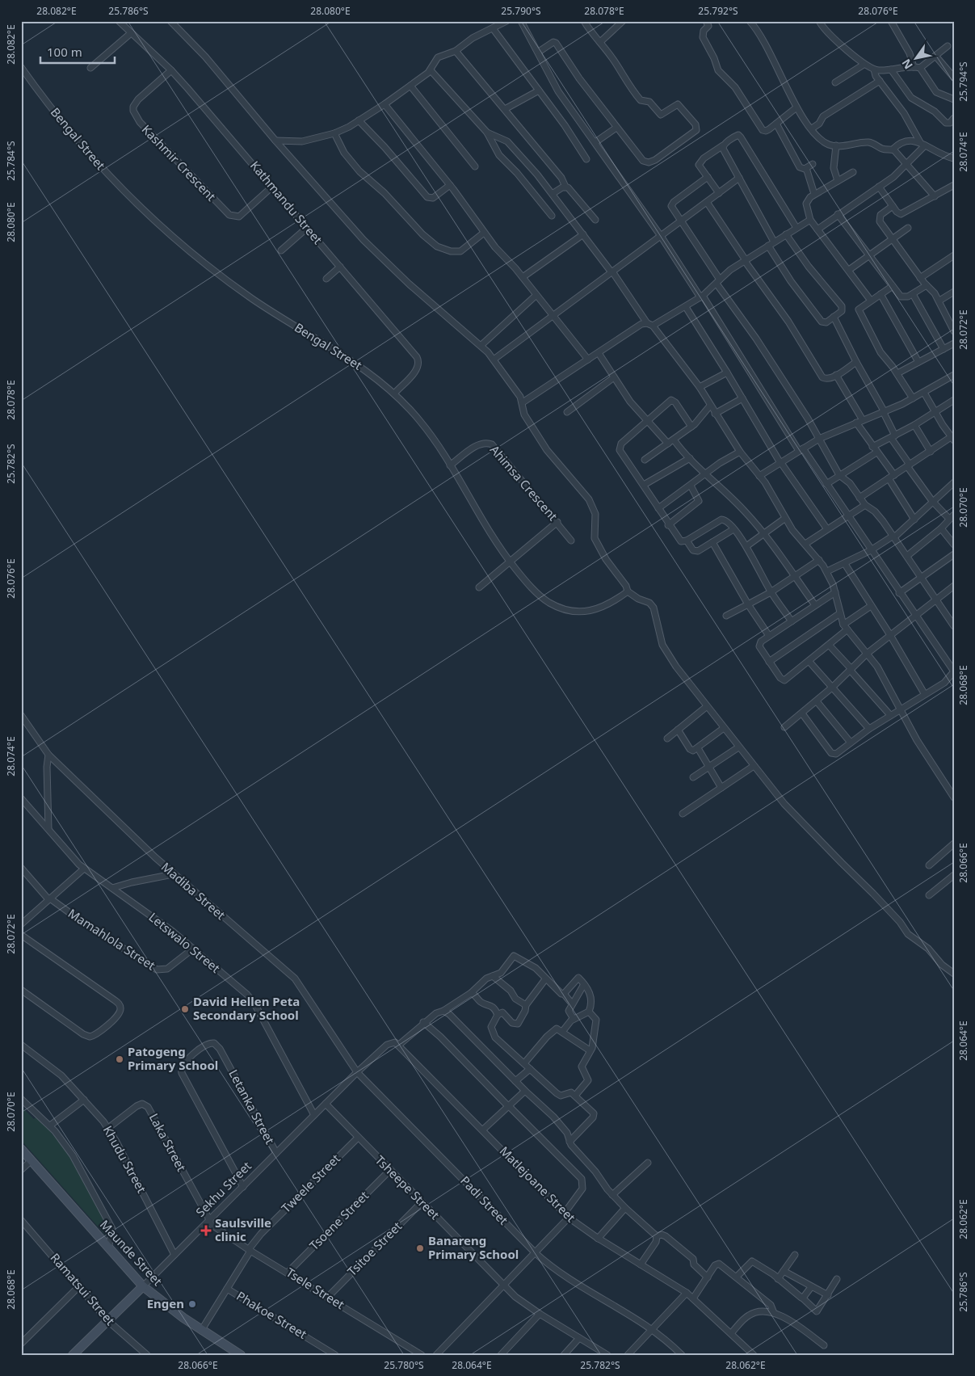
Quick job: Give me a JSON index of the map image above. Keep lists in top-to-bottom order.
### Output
{
  "streets": {
    "street": [
      "Bengal Street",
      "Kashmir Crescent",
      "Kathmandu Street",
      "Ahimsa Crescent",
      "Madiba Street",
      "Mamahlola Street",
      "Letswalo Street",
      "Letanka Street",
      "Laka Street",
      "Khudu Street",
      "Tweele Street",
      "Matlejoane Street",
      "Tsheepe Street",
      "Sekhu Street",
      "Padi Street",
      "Tsoene Street",
      "Tsitoe Street",
      "Maunde Street",
      "Tsele Street",
      "Ramatsui Street",
      "Phakoe Street"
    ]
  },
  "crossings": [
    ["Bengal Street", "Kathmandu Street"],
    ["Bengal Street", "Ahimsa Crescent"],
    ["Kashmir Crescent", "Kathmandu Street"],
    ["Madiba Street", "Sekhu Street"],
    ["Madiba Street", "Padi Street"],
    ["Mamahlola Street", "Letswalo Street"],
    ["Letswalo Street", "Sekhu Street"],
    ["Letanka Street", "Sekhu Street"],
    ["Laka Street", "Khudu Street"],
    ["Laka Street", "Sekhu Street"],
    ["Laka Street", "Tsele Street"],
    ["Khudu Street", "Sekhu Street"],
    ["Tweele Street", "Tsheepe Street"],
    ["Tweele Street", "Maunde Street"],
    ["Tweele Street", "Tsele Street"],
    ["Tweele Street", "Phakoe Street"],
    ["Matlejoane Street", "Sekhu Street"],
    ["Tsheepe Street", "Sekhu Street"],
    ["Tsheepe Street", "Tsoene Street"],
    ["Tsheepe Street", "Tsitoe Street"],
    ["Sekhu Street", "Padi Street"],
    ["Sekhu Street", "Maunde Street"],
    ["Sekhu Street", "Tsele Street"],
    ["Sekhu Street", "Ramatsui Street"],
    ["Tsoene Street", "Tsele Street"],
    ["Tsitoe Street", "Tsele Street"]
  ],
  "places": {
    "other": [
      "David Hellen Peta Secondary School",
      "Patogeng Primary School",
      "Banareng Primary School",
      "Engen"
    ],
    "health": ["Saulsville clinic"]
  },
  "scale_bar": "100 m",
  "north": "bottom left",
  "coordinates": [
    "28.082°E",
    "25.786°S",
    "28.080°E",
    "25.790°S",
    "28.078°E",
    "25.792°S",
    "28.076°E",
    "25.794°S",
    "28.074°E",
    "25.784°S",
    "28.072°E",
    "25.782°S",
    "28.070°E",
    "28.068°E",
    "28.066°E",
    "28.064°E",
    "28.062°E",
    "25.780°S"
  ]
}
